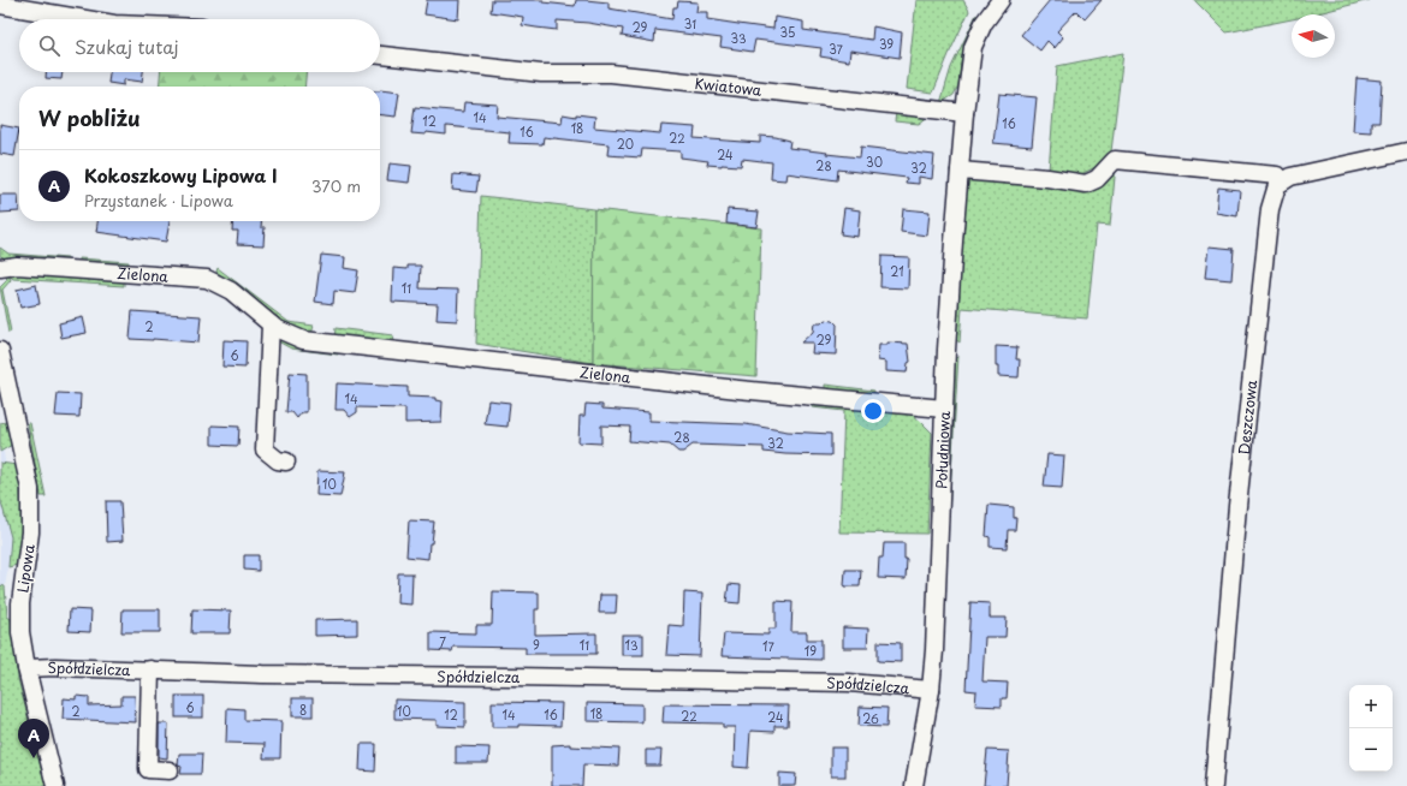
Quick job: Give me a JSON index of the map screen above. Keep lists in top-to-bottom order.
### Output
{
  "streets": {
    "street": [
      "Kwiatowa",
      "Zielona",
      "Deszczowa",
      "Południowa",
      "Lipowa",
      "Spółdzielcza"
    ]
  },
  "crossings": [
    ["Kwiatowa", "Południowa"],
    ["Zielona", "Południowa"],
    ["Południowa", "Spółdzielcza"],
    ["Lipowa", "Spółdzielcza"]
  ],
  "house_numbers": [
    "31",
    "29",
    "35",
    "33",
    "39",
    "37",
    "14",
    "12",
    "16",
    "18",
    "16",
    "22",
    "20",
    "24",
    "30",
    "28",
    "32",
    "21",
    "11",
    "2",
    "29",
    "6",
    "14",
    "28",
    "32",
    "10",
    "7",
    "9",
    "11",
    "13",
    "17",
    "19",
    "6",
    "8",
    "2",
    "10",
    "18",
    "12",
    "14",
    "16",
    "22",
    "24",
    "26"
  ],
  "north": "left",
  "page": {
    "search": "Szukaj tutaj",
    "heading": "W pobliżu",
    "list": [
      {
        "mark": "A",
        "name": "Kokoszkowy Lipowa I",
        "note": "Przystanek · Lipowa",
        "value": "370 m"
      }
    ],
    "map_buttons": ["+", "−"],
    "pins": "A"
  }
}
